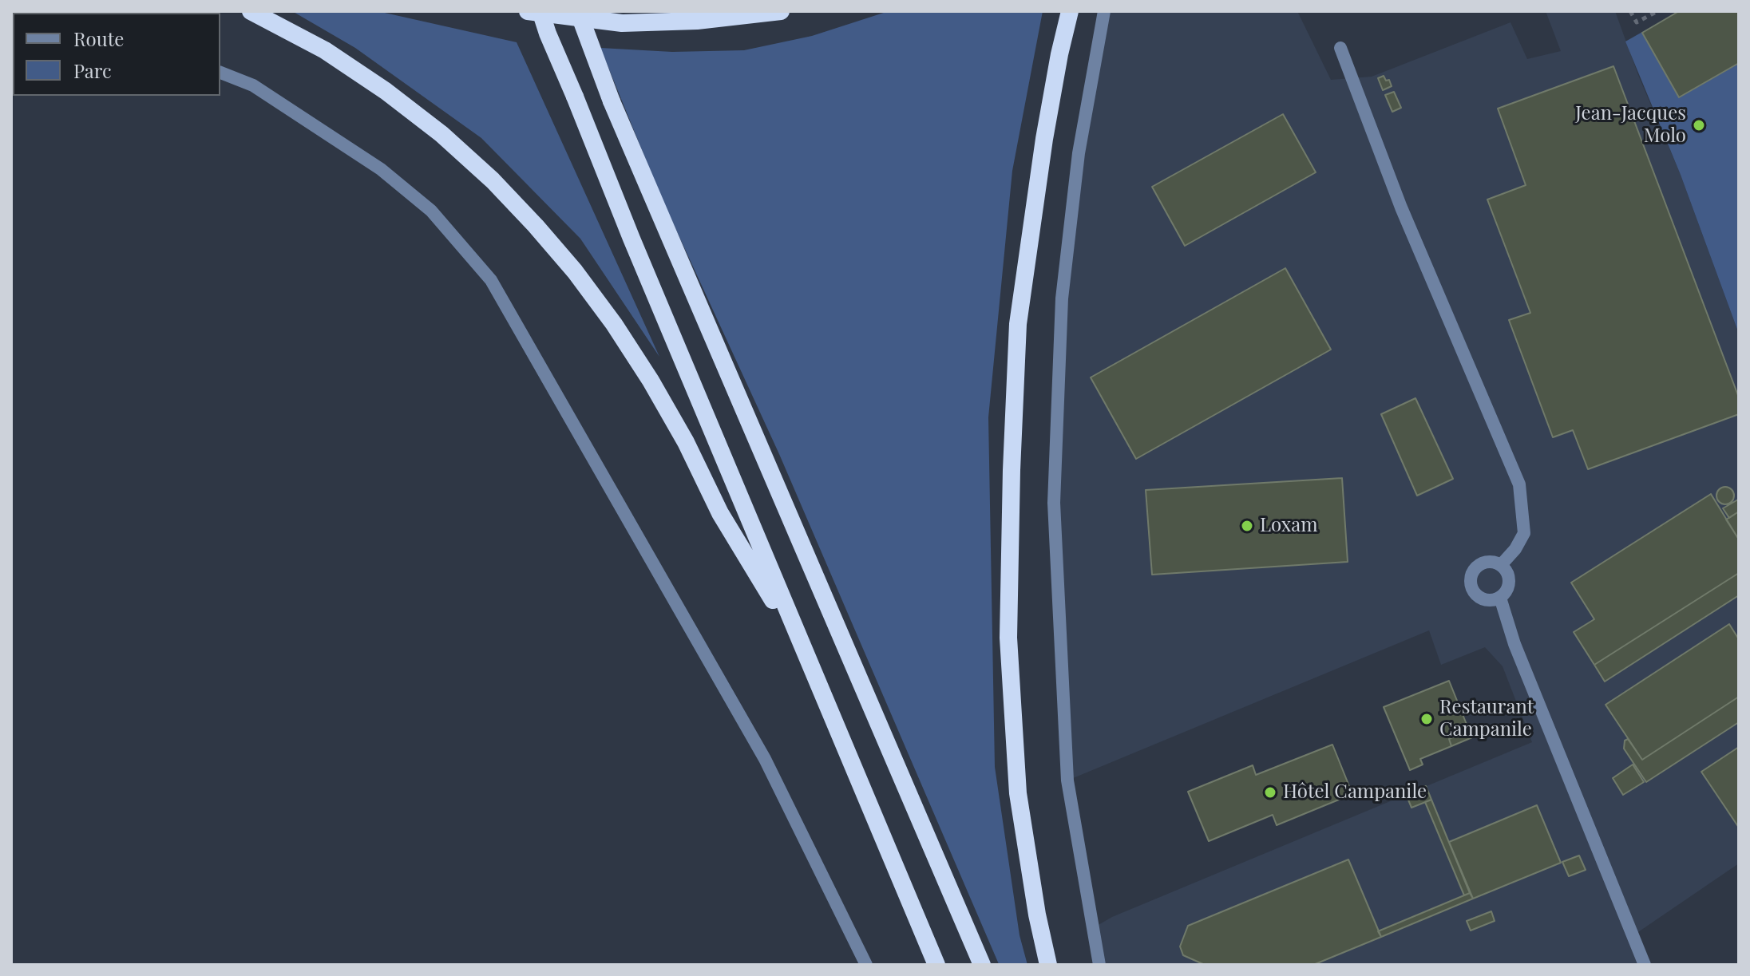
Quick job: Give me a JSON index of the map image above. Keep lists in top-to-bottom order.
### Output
{
  "places": [
    "Jean-Jacques Molo",
    "Loxam",
    "Restaurant Campanile",
    "Hôtel Campanile"
  ],
  "legend": ["Route", "Parc"]
}
